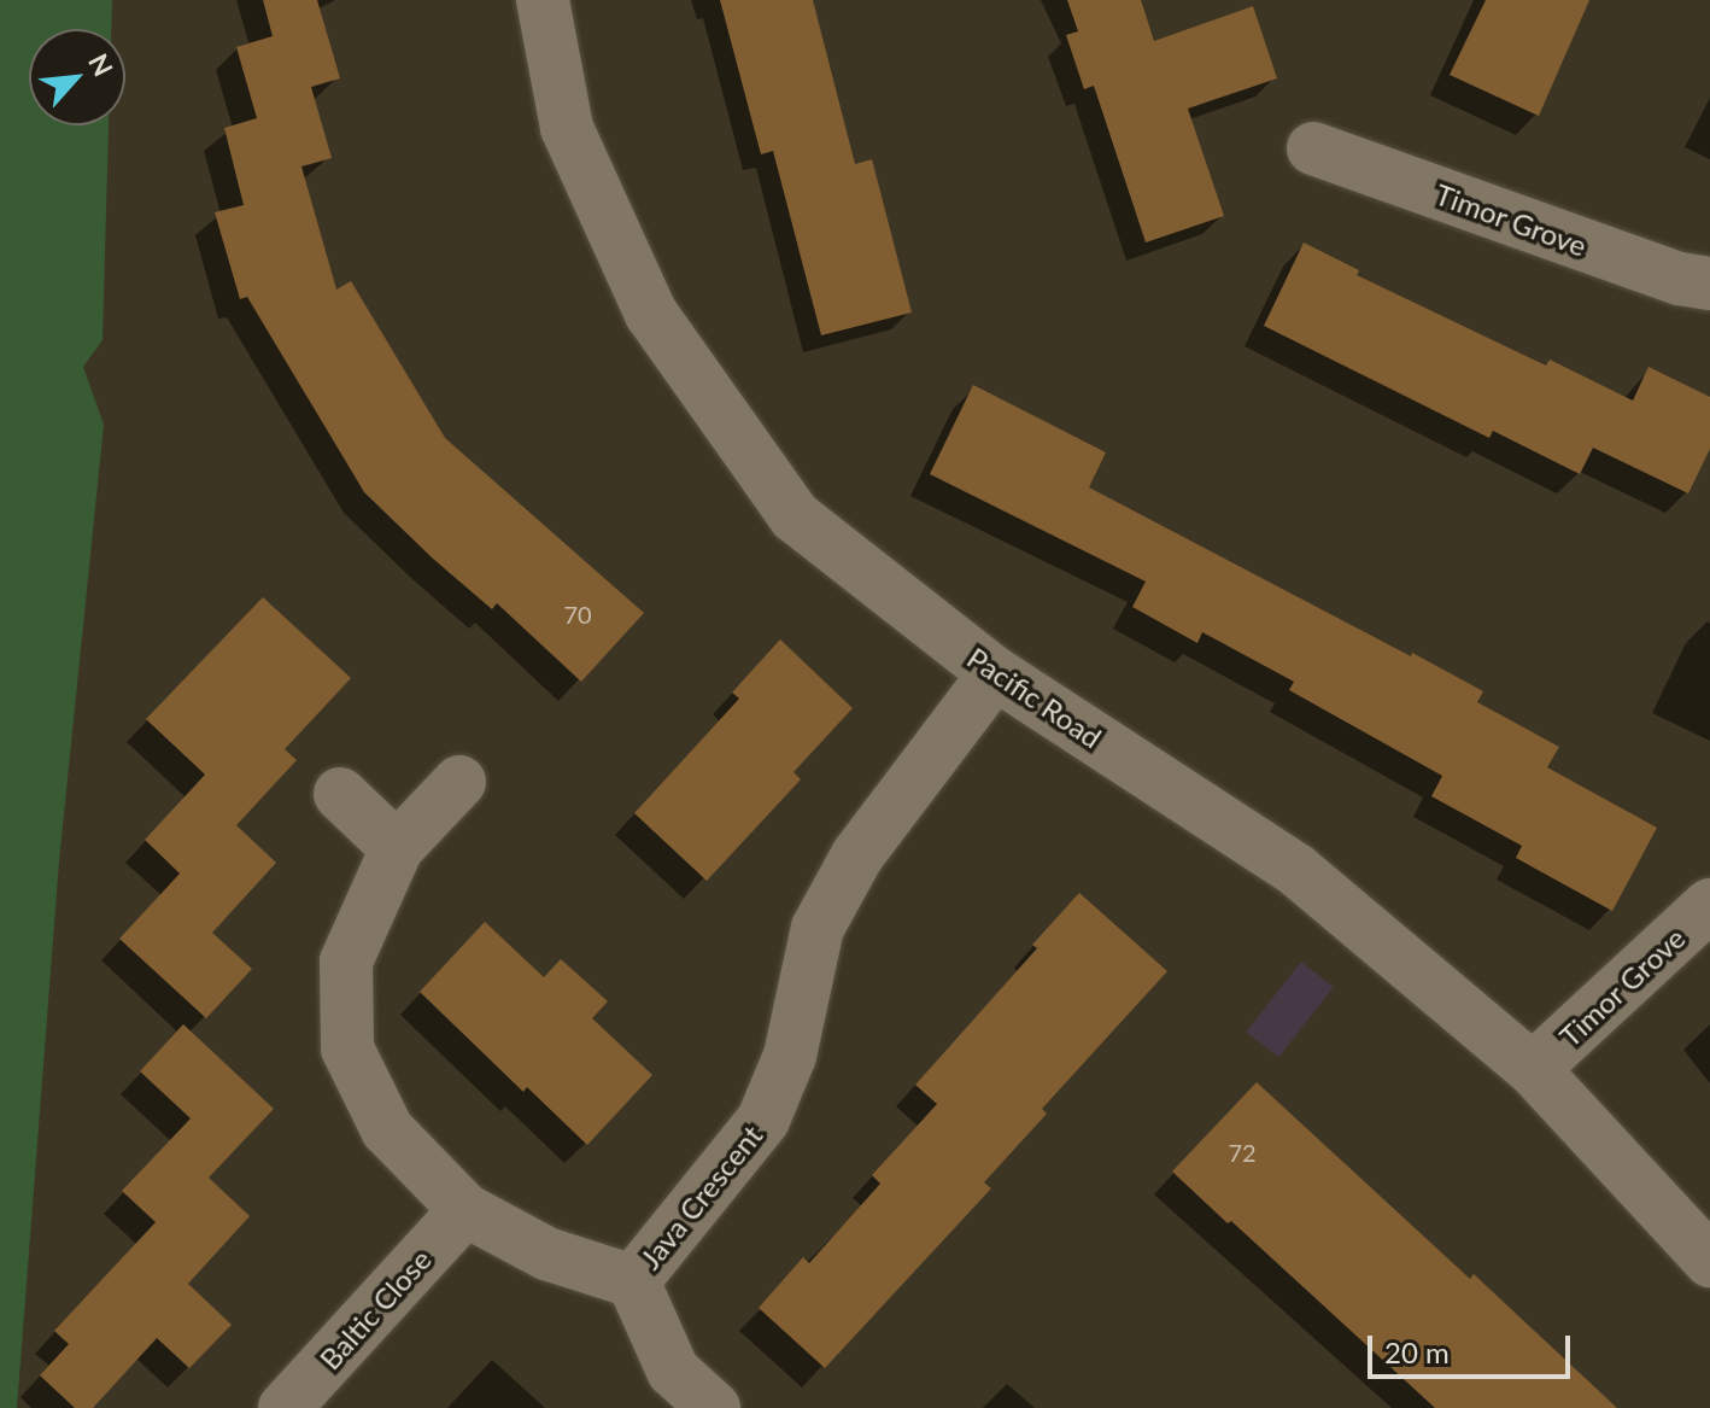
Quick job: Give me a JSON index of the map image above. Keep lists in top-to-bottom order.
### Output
{
  "streets": {
    "street": [
      "Timor Grove",
      "Pacific Road",
      "Java Crescent",
      "Baltic Close"
    ]
  },
  "crossings": [
    ["Timor Grove", "Pacific Road"],
    ["Pacific Road", "Java Crescent"]
  ],
  "house_numbers": ["70", "72"],
  "scale_bar": "20 m",
  "north": "top right"
}
